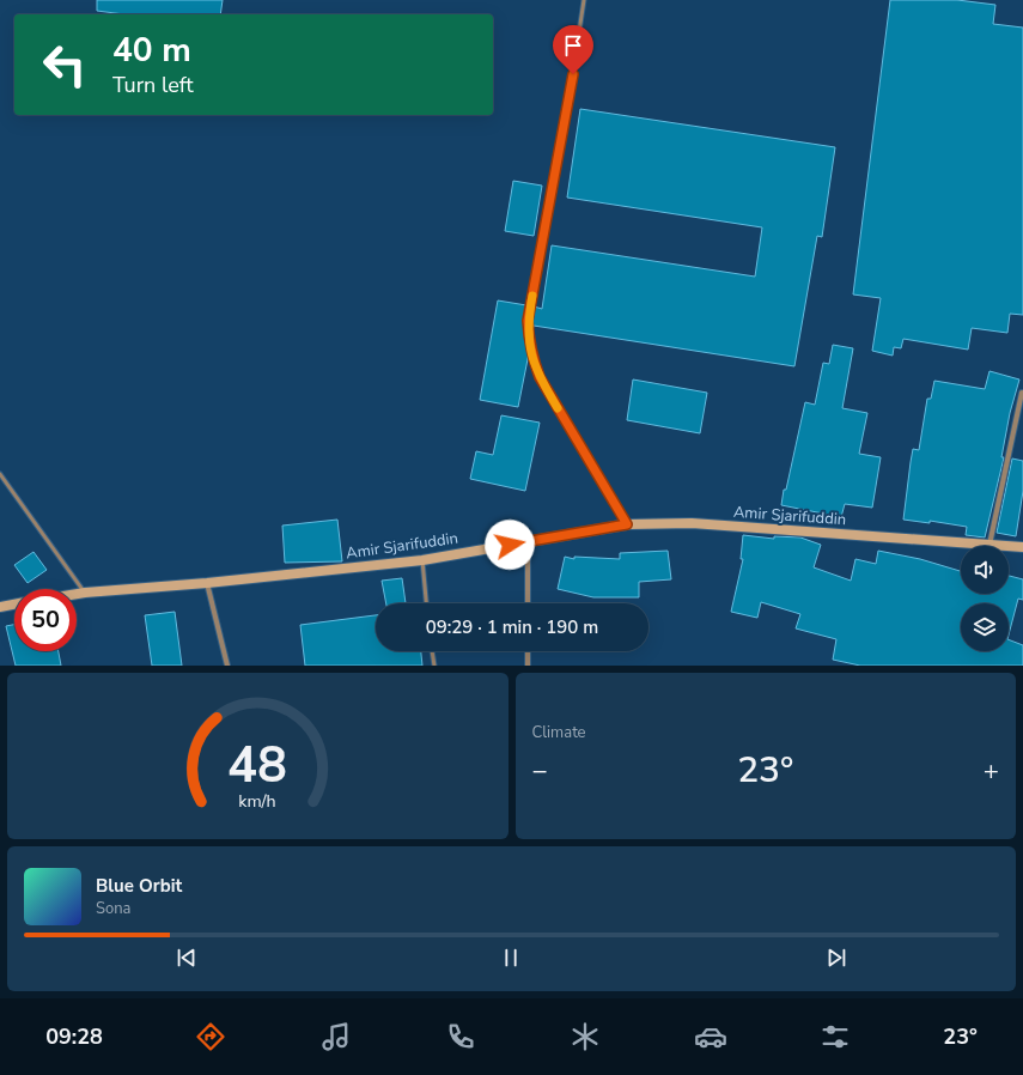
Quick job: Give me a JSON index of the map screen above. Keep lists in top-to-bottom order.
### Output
{
  "streets": {
    "main road": ["Amir Sjarifuddin"]
  },
  "page": {
    "turn": ["40 m", "Turn left"],
    "limit": "50",
    "trip": "09:29 · 1 min · 190 m",
    "tile": "Climate",
    "heat": ["−", "23°", "+"],
    "song": ["Blue Orbit", "Sona"],
    "tabs": ["09:28", "23°"],
    "gauge": ["48", "km/h"]
  }
}
